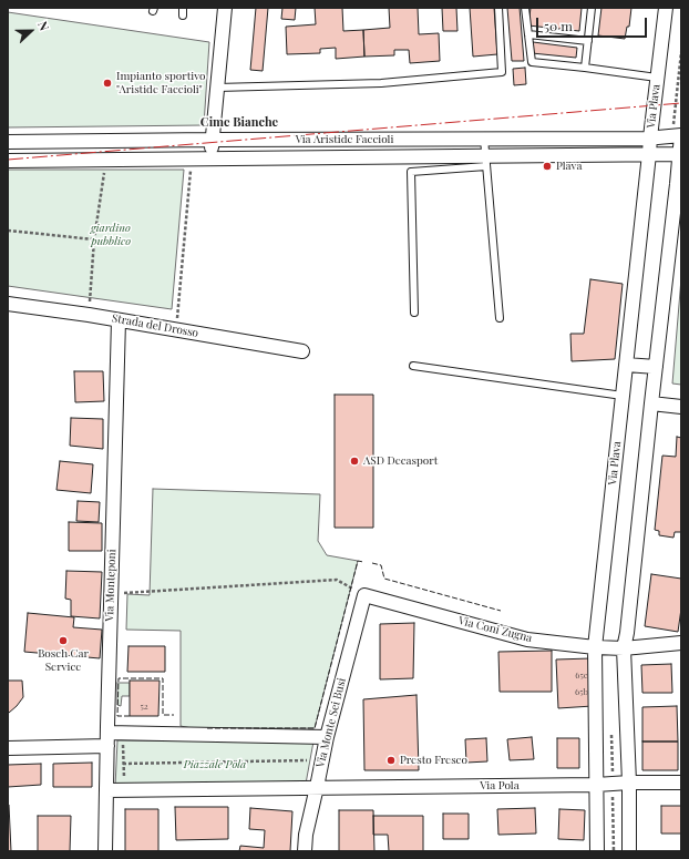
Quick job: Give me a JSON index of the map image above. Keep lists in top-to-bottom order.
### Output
{
  "streets": {
    "street": [
      "Via Plava",
      "Via Aristide Faccioli",
      "Strada del Drosso",
      "Via Monteponi",
      "Via Coni Zugna",
      "Via Monte Sei Busi",
      "Via Pola"
    ]
  },
  "crossings": [
    ["Via Plava", "Via Aristide Faccioli"],
    ["Via Plava", "Via Coni Zugna"],
    ["Via Plava", "Via Pola"],
    ["Strada del Drosso", "Via Monteponi"],
    ["Via Coni Zugna", "Via Monte Sei Busi"],
    ["Via Monte Sei Busi", "Via Pola"]
  ],
  "districts": ["Cime Bianche"],
  "parks": ["giardino pubblico", "Piazzale Pola"],
  "places": [
    "Impianto sportivo \"Aristide Faccioli\"",
    "Plava",
    "ASD Decasport",
    "Bosch Car Service",
    "Presto Fresco"
  ],
  "house_numbers": ["65c", "65b", "52"],
  "scale_bar": "50 m",
  "north": "right"
}
